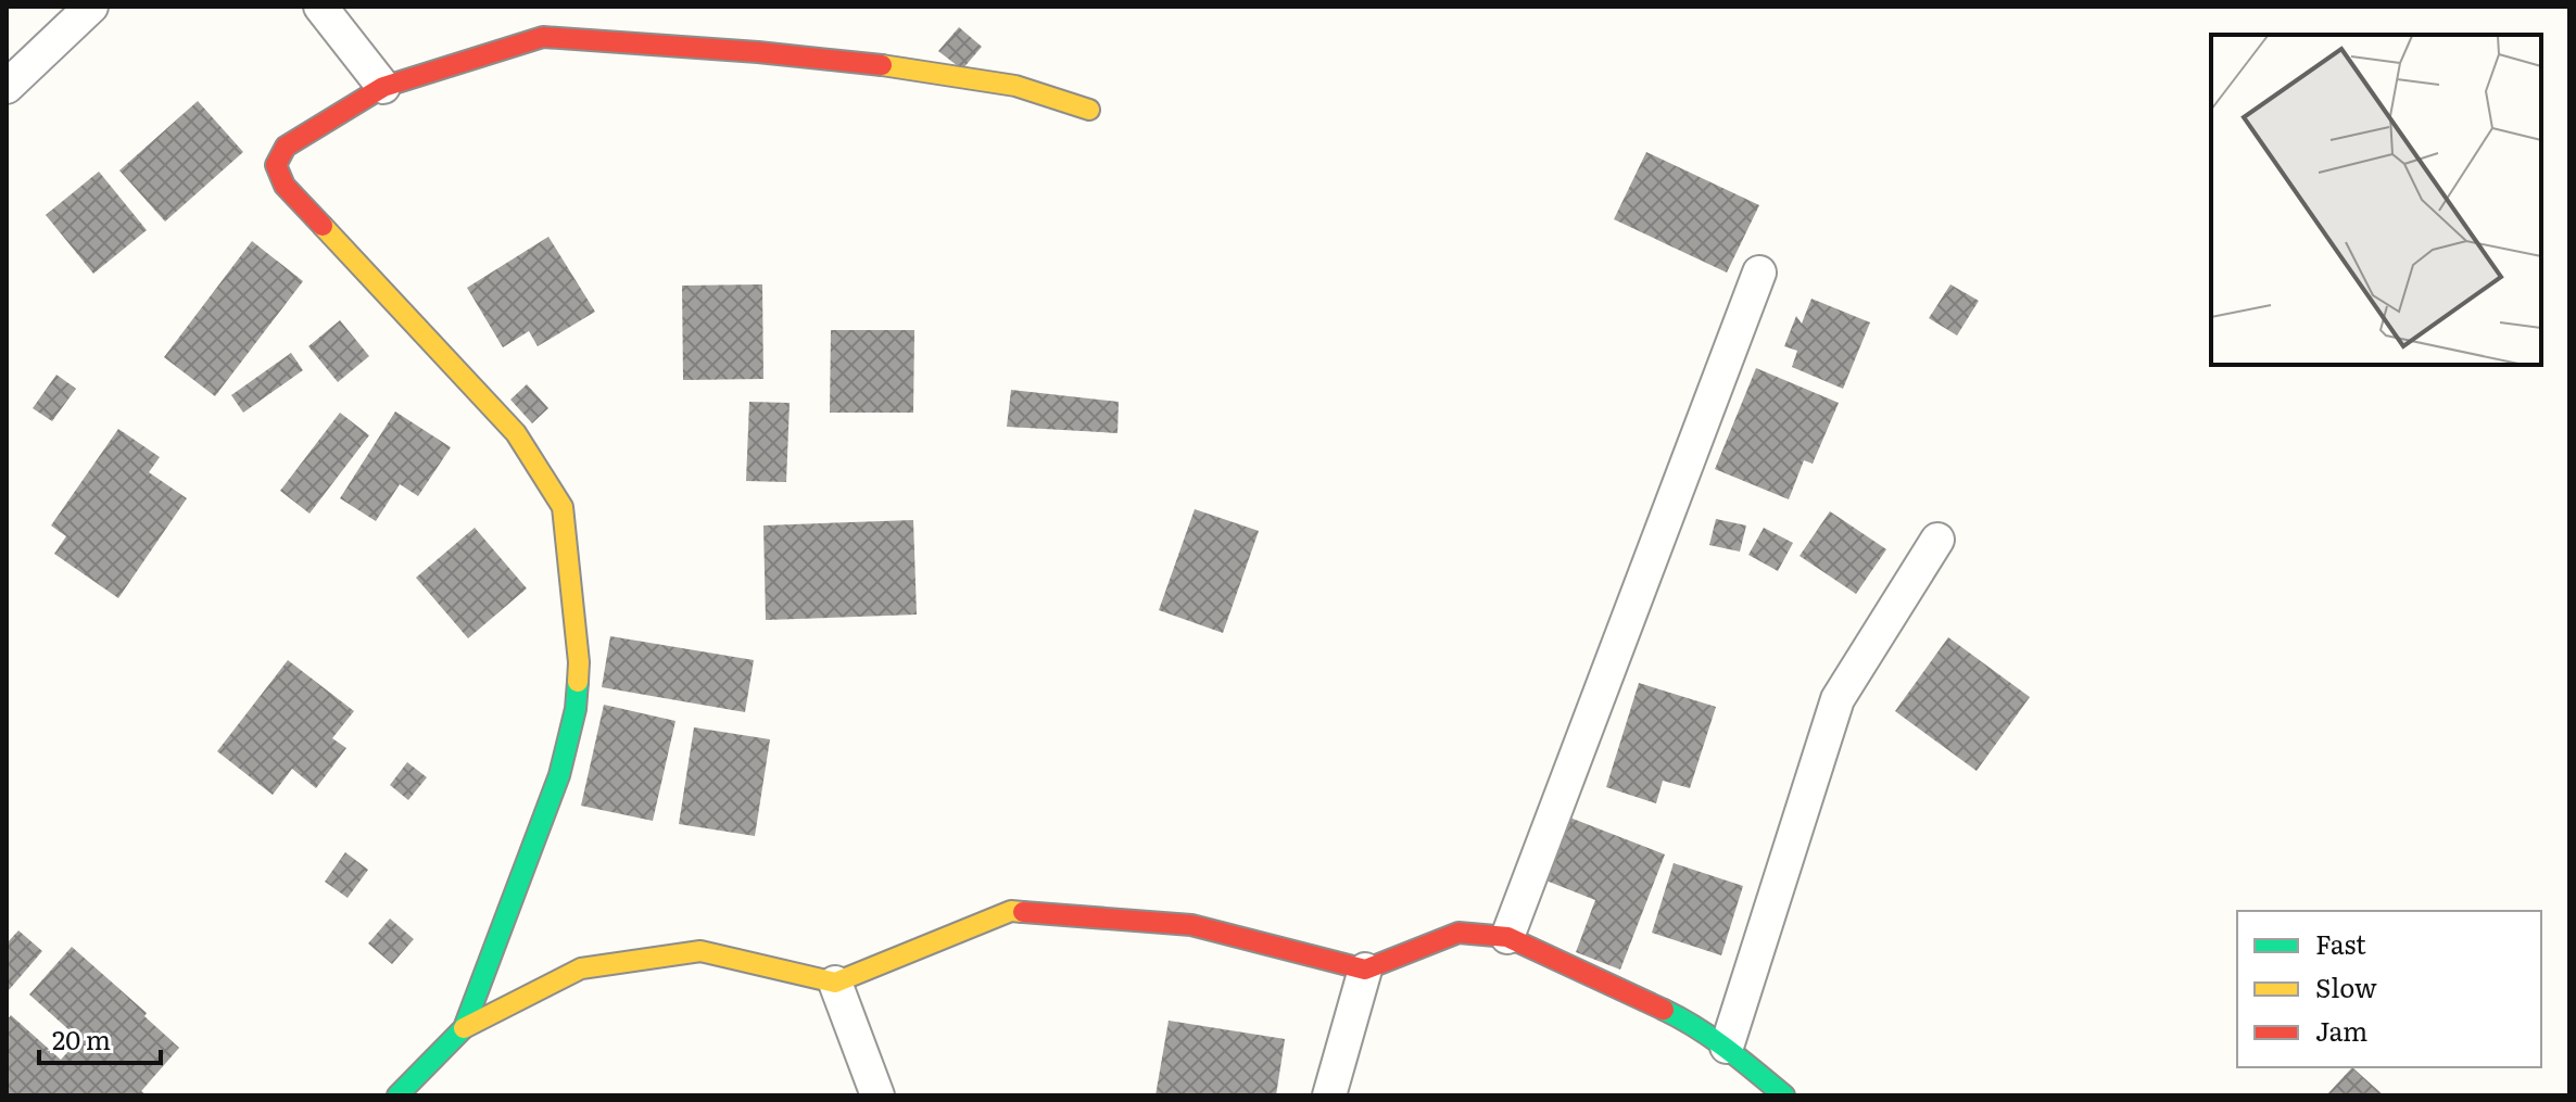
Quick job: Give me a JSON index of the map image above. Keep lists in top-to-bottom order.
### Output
{
  "legend": ["Fast", "Slow", "Jam"],
  "scale_bar": "20 m"
}
